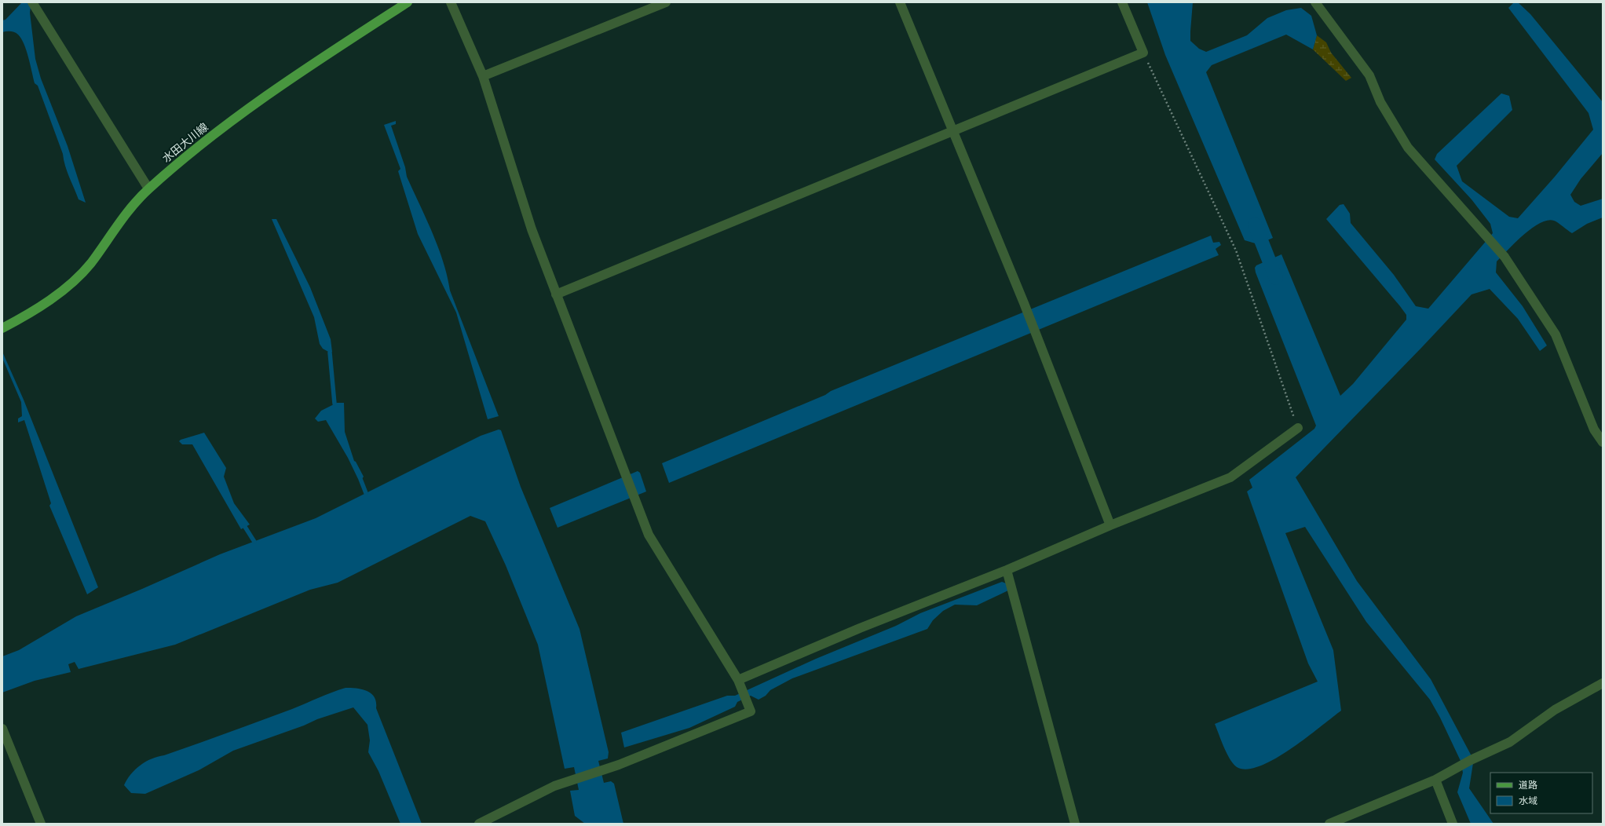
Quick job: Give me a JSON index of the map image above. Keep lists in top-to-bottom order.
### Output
{
  "streets": {
    "main road": ["水田大川線"]
  },
  "legend": ["道路", "水域"]
}
